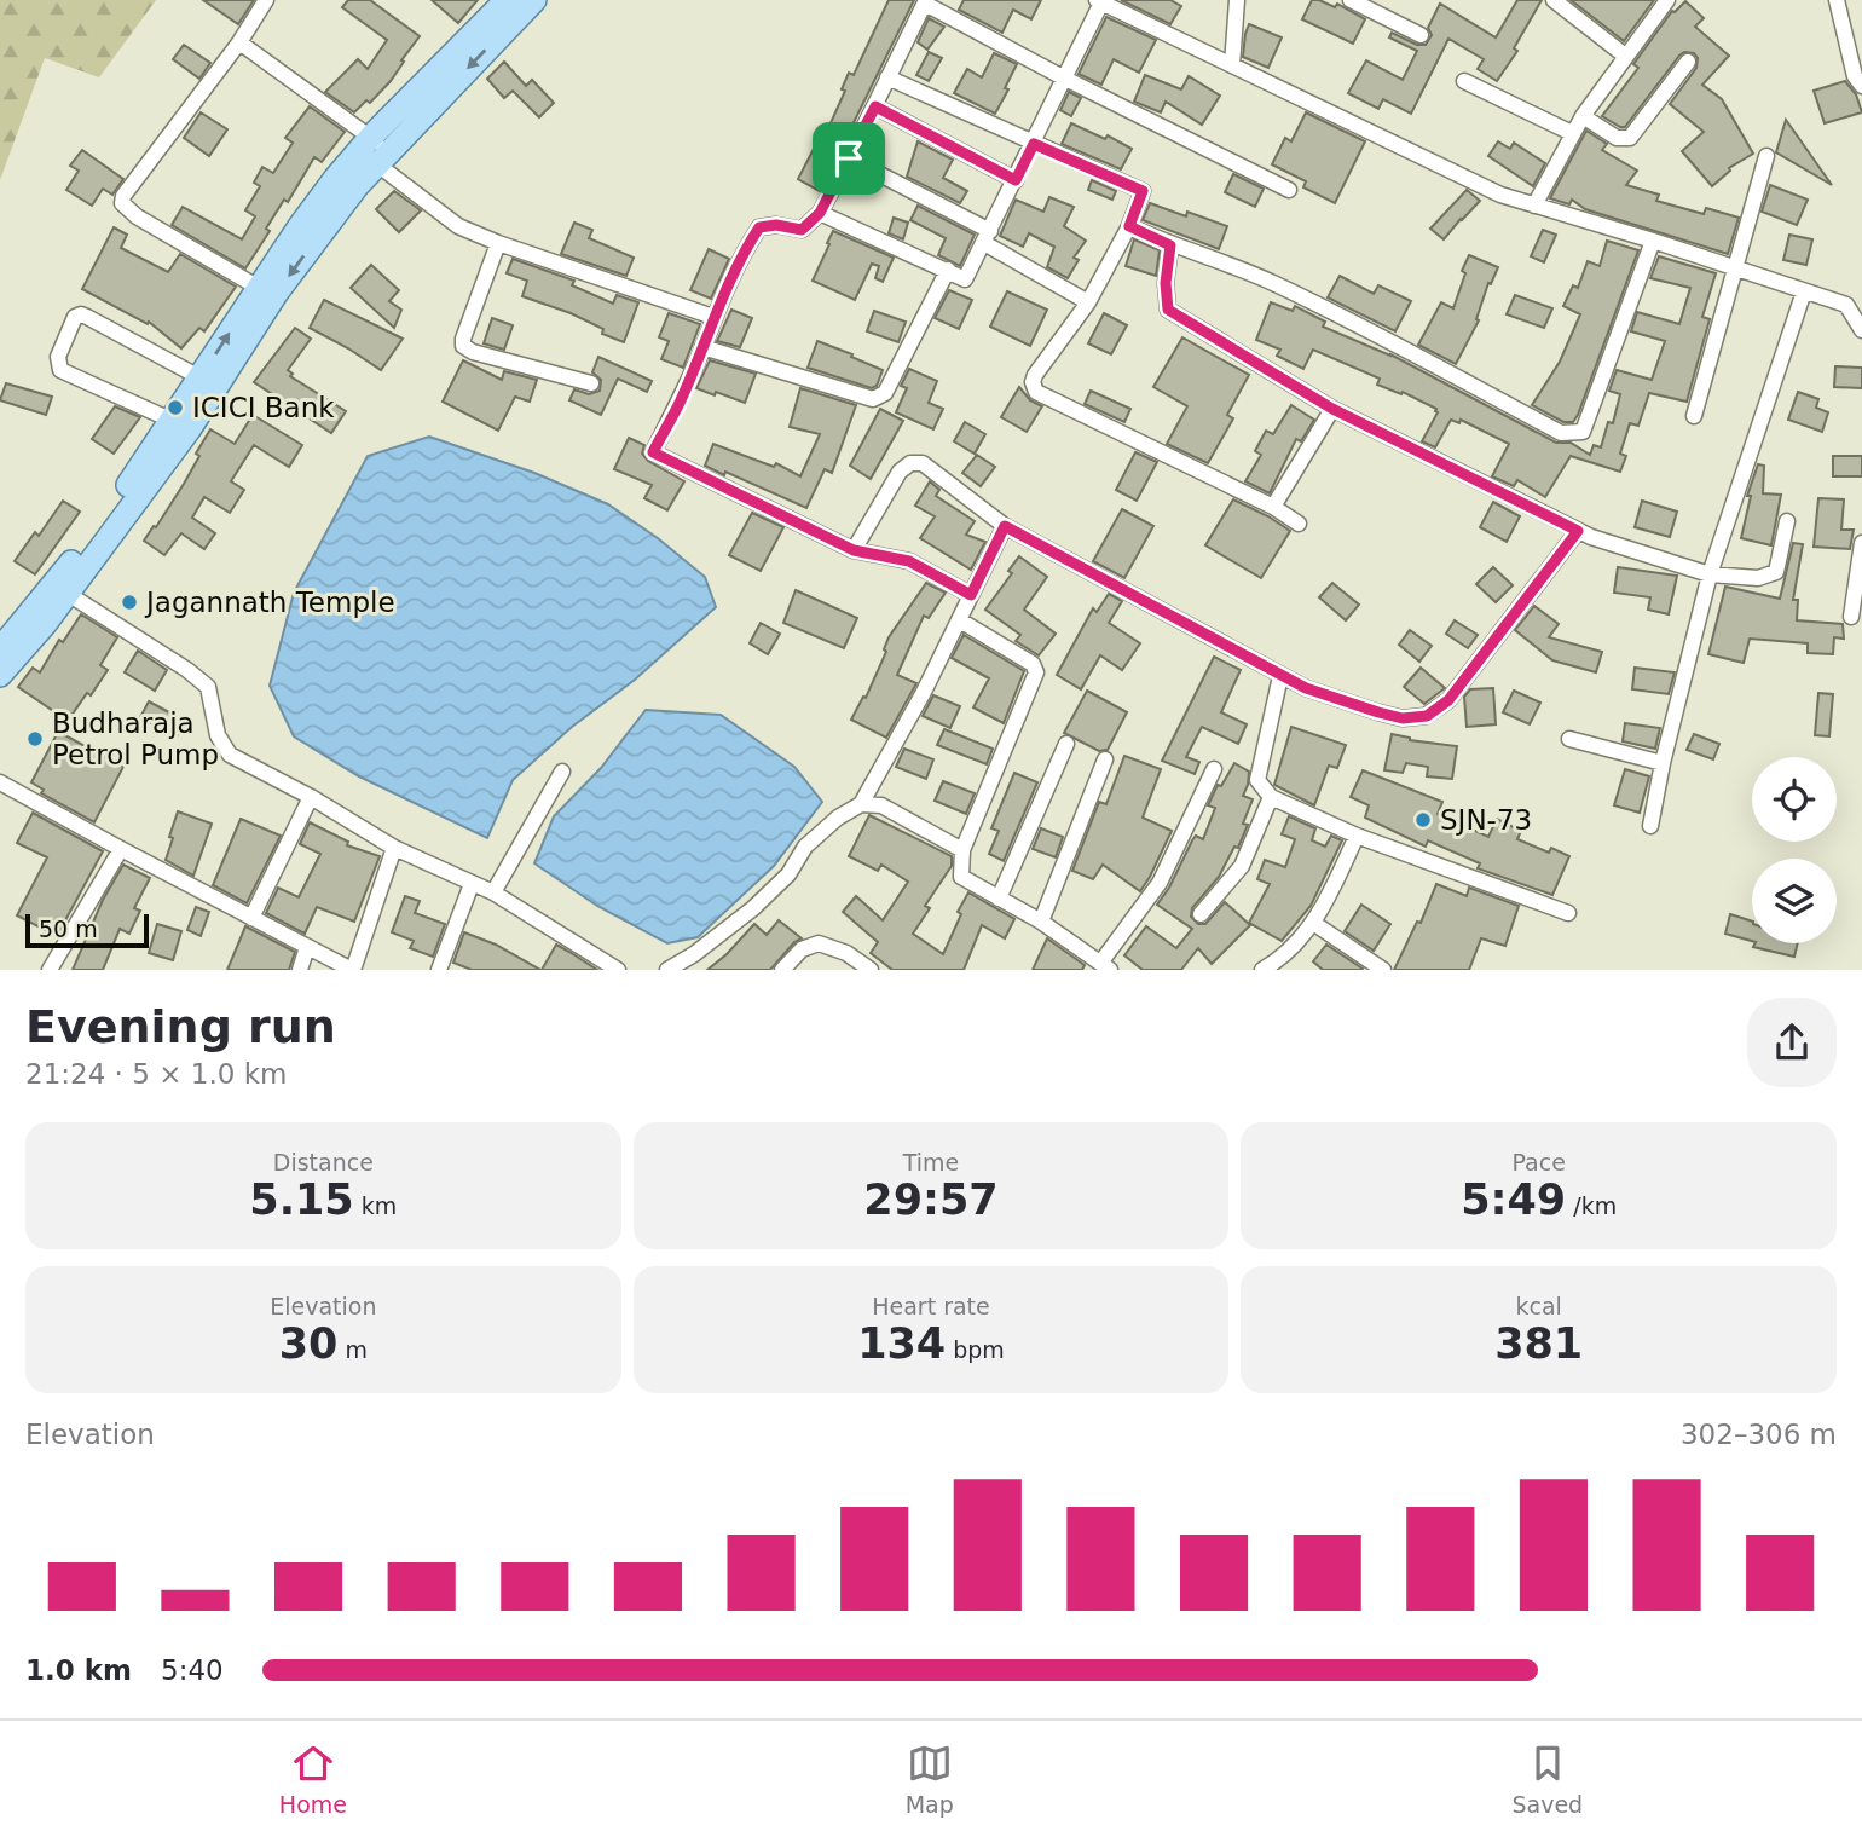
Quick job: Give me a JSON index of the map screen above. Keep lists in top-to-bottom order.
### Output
{
  "places": [
    "ICICI Bank",
    "Jagannath Temple",
    "Budharaja Petrol Pump",
    "SJN-73"
  ],
  "scale_bar": "50 m",
  "page": {
    "scale": "50 m",
    "heading": ["Evening run", "21:24 · 5 × 1.0 km"],
    "stats": [
      ["Distance", "5.15 km"],
      ["Time", "29:57"],
      ["Pace", "5:49 /km"],
      ["Elevation", "30 m"],
      ["Heart rate", "134 bpm"],
      ["kcal", "381"]
    ],
    "chart": ["Elevation", "302–306 m"],
    "list": [
      {
        "name": "1.0 km",
        "note": "5:40"
      }
    ],
    "tabs": ["Home", "Map", "Saved"]
  }
}
